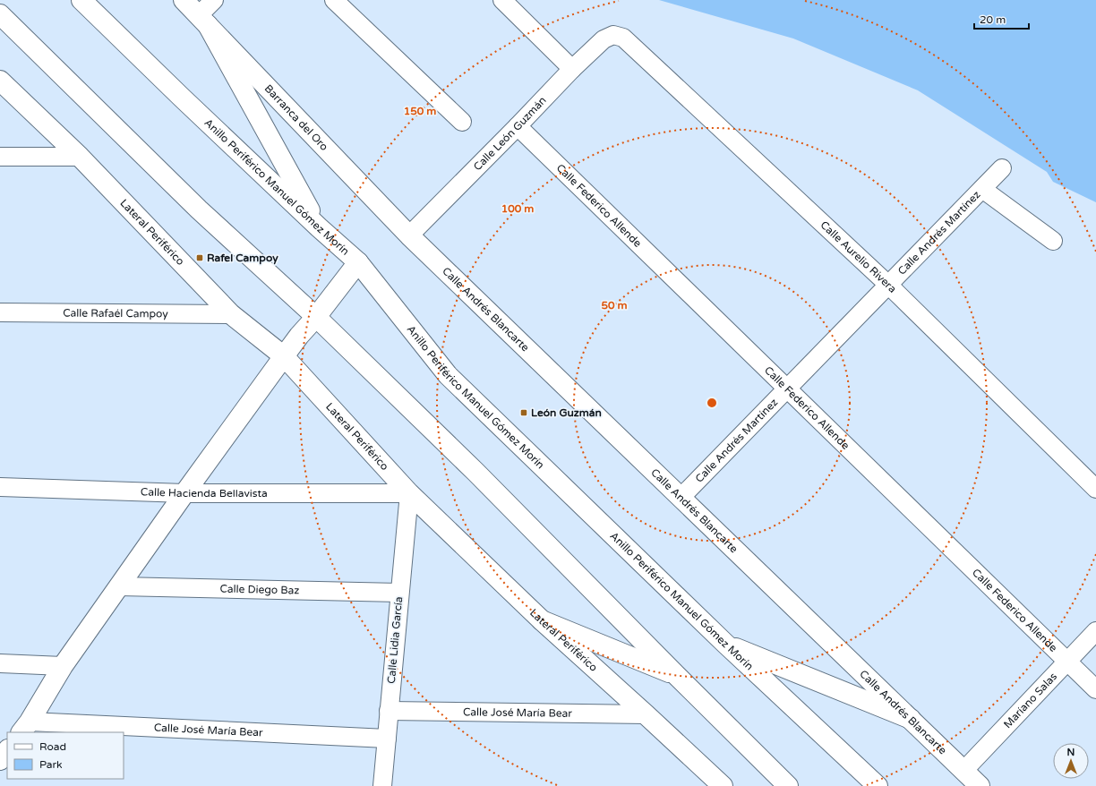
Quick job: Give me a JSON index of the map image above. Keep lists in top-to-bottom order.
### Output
{
  "streets": {
    "main road": [
      "Barranca del Oro",
      "Anillo Periférico Manuel Gómez Morín",
      "Lateral Periférico",
      "Calle Andrés Blancarte"
    ],
    "street": [
      "Calle León Guzmán",
      "Calle Federico Allende",
      "Calle Andrés Martínez",
      "Calle Aurelio Rivera",
      "Calle Rafaél Campoy",
      "Calle Hacienda Bellavista",
      "Calle Diego Baz",
      "Calle Lidia García",
      "Maríano Salas",
      "Calle José María Bear"
    ]
  },
  "crossings": [
    ["Barranca del Oro", "Calle León Guzmán"],
    ["Barranca del Oro", "Calle Andrés Blancarte"],
    ["Calle León Guzmán", "Calle Federico Allende"],
    ["Calle León Guzmán", "Calle Aurelio Rivera"],
    ["Calle León Guzmán", "Calle Andrés Blancarte"],
    ["Calle Federico Allende", "Calle Andrés Martínez"],
    ["Calle Federico Allende", "Maríano Salas"],
    ["Lateral Periférico", "Calle Rafaél Campoy"],
    ["Lateral Periférico", "Calle Hacienda Bellavista"],
    ["Lateral Periférico", "Calle Lidia García"],
    ["Lateral Periférico", "Calle José María Bear"],
    ["Calle Andrés Martínez", "Calle Aurelio Rivera"],
    ["Calle Andrés Martínez", "Calle Andrés Blancarte"],
    ["Calle Andrés Blancarte", "Maríano Salas"],
    ["Calle Hacienda Bellavista", "Calle Lidia García"],
    ["Calle Diego Baz", "Calle Lidia García"],
    ["Calle Lidia García", "Calle José María Bear"]
  ],
  "places": {
    "transit": ["Rafel Campoy", "León Guzmán"]
  },
  "legend": ["Road", "Park"],
  "scale_bar": "20 m",
  "north": "top",
  "rings": ["150 m", "100 m", "50 m"]
}
